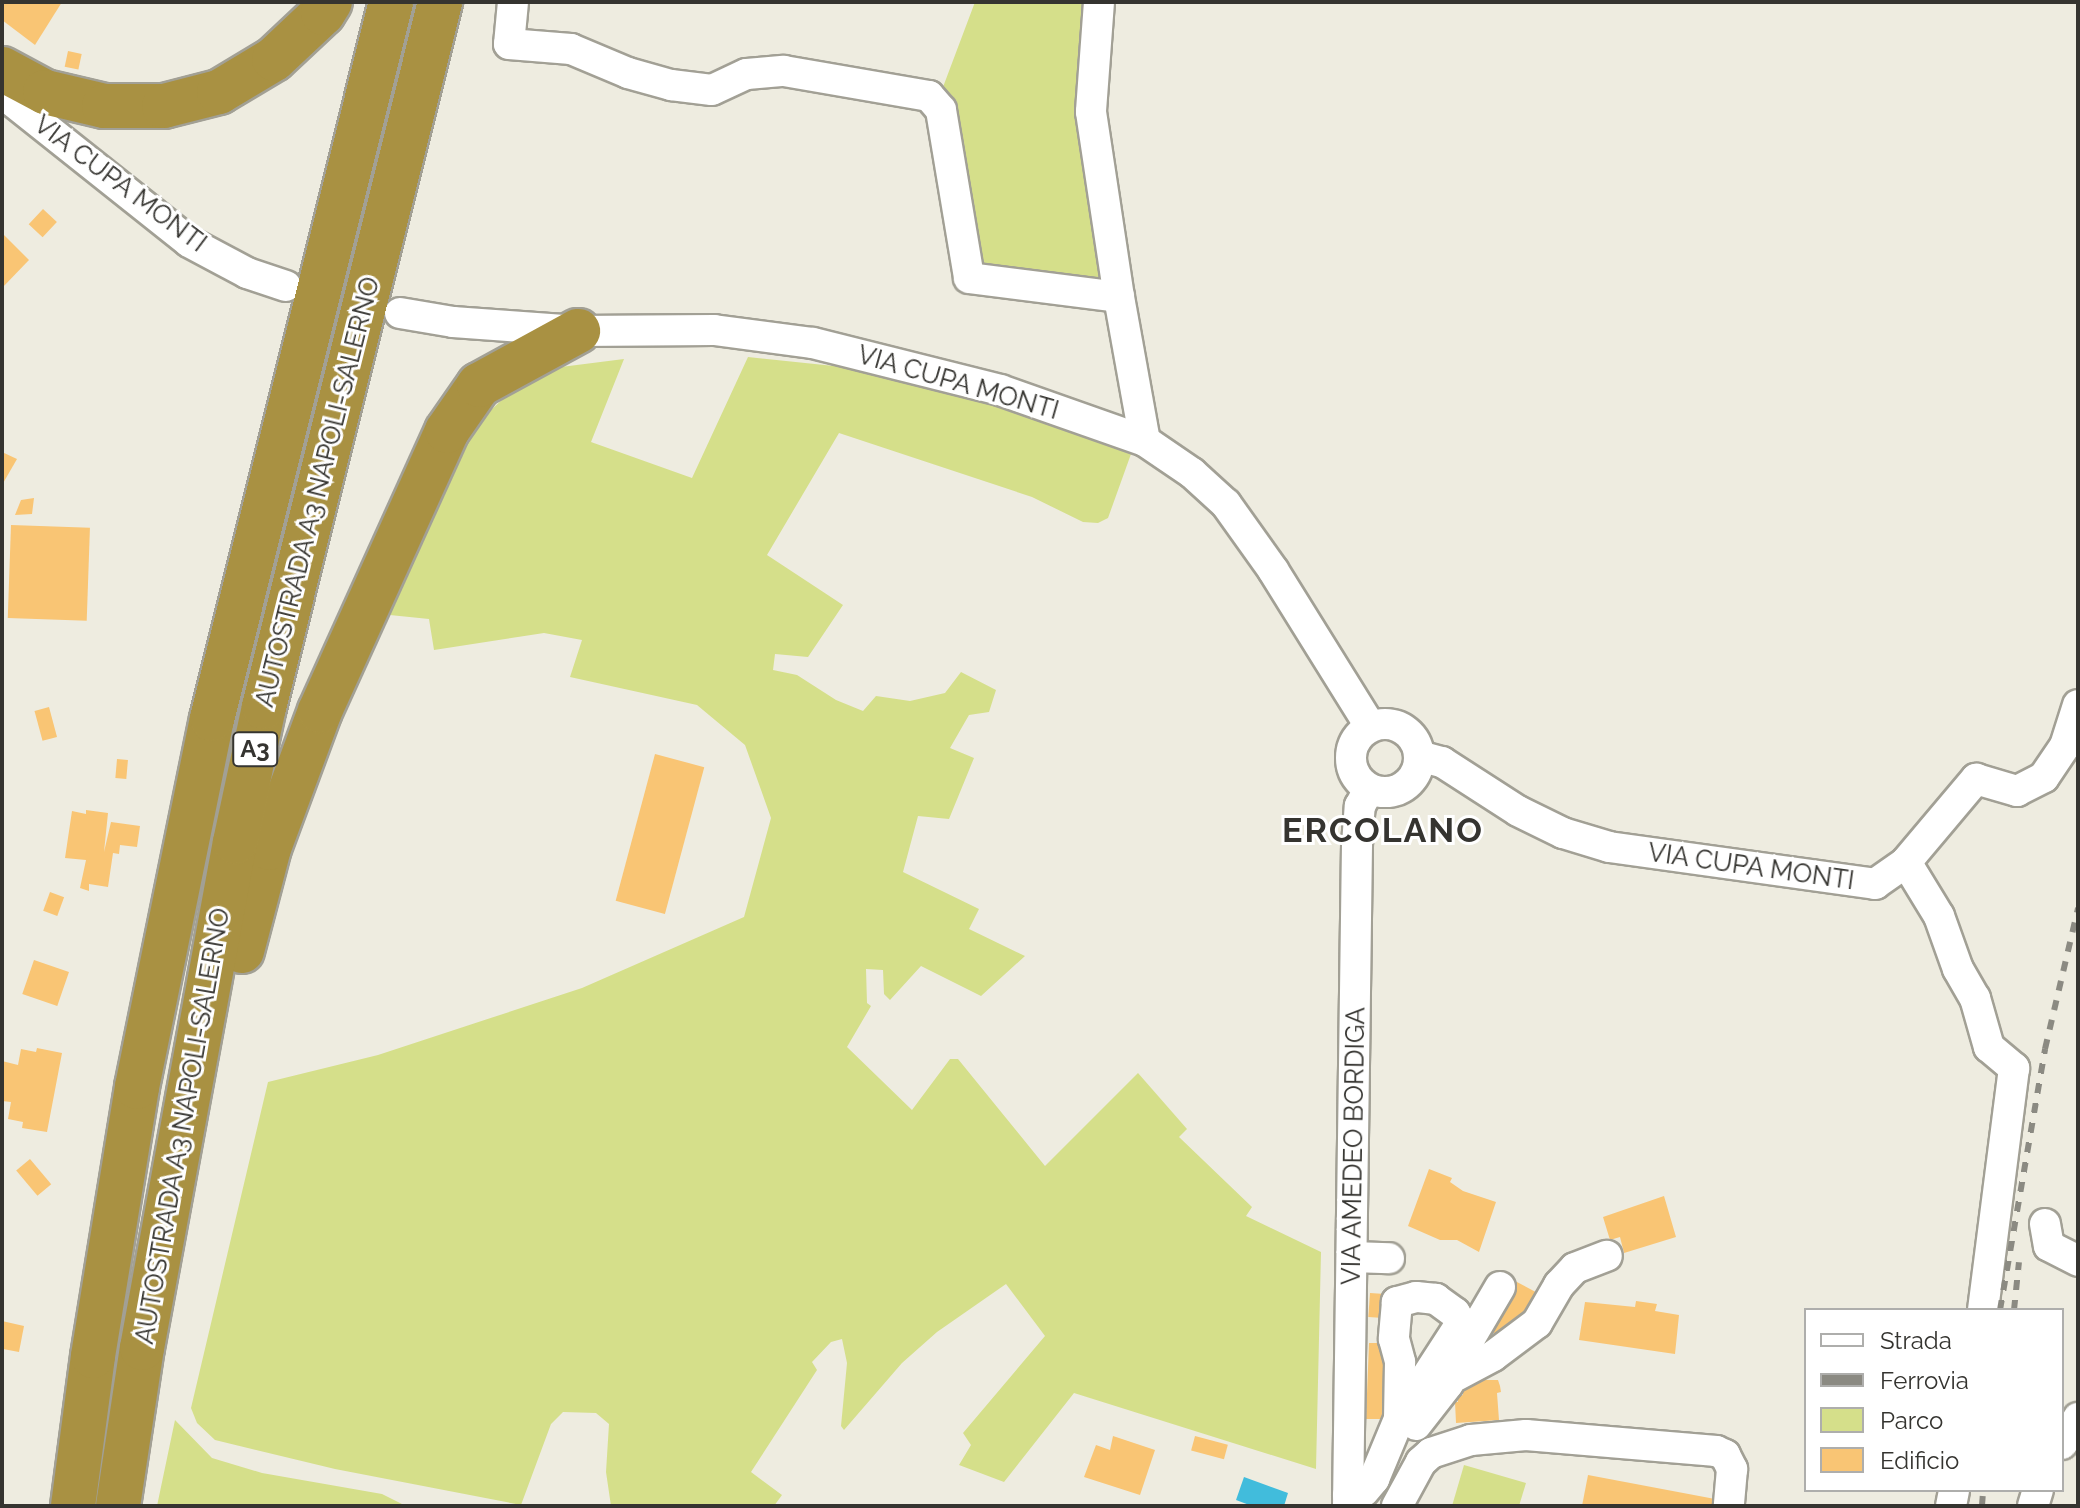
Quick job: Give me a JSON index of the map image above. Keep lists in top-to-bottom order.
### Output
{
  "streets": {
    "highway": ["AUTOSTRADA A3 NAPOLI-SALERNO", "A3"],
    "street": ["VIA CUPA MONTI", "VIA AMEDEO BORDIGA"]
  },
  "crossings": [
    ["VIA CUPA MONTI", "VIA AMEDEO BORDIGA"]
  ],
  "districts": ["ERCOLANO"],
  "legend": [
    "Strada",
    "Ferrovia",
    "Parco",
    "Edificio"
  ]
}
